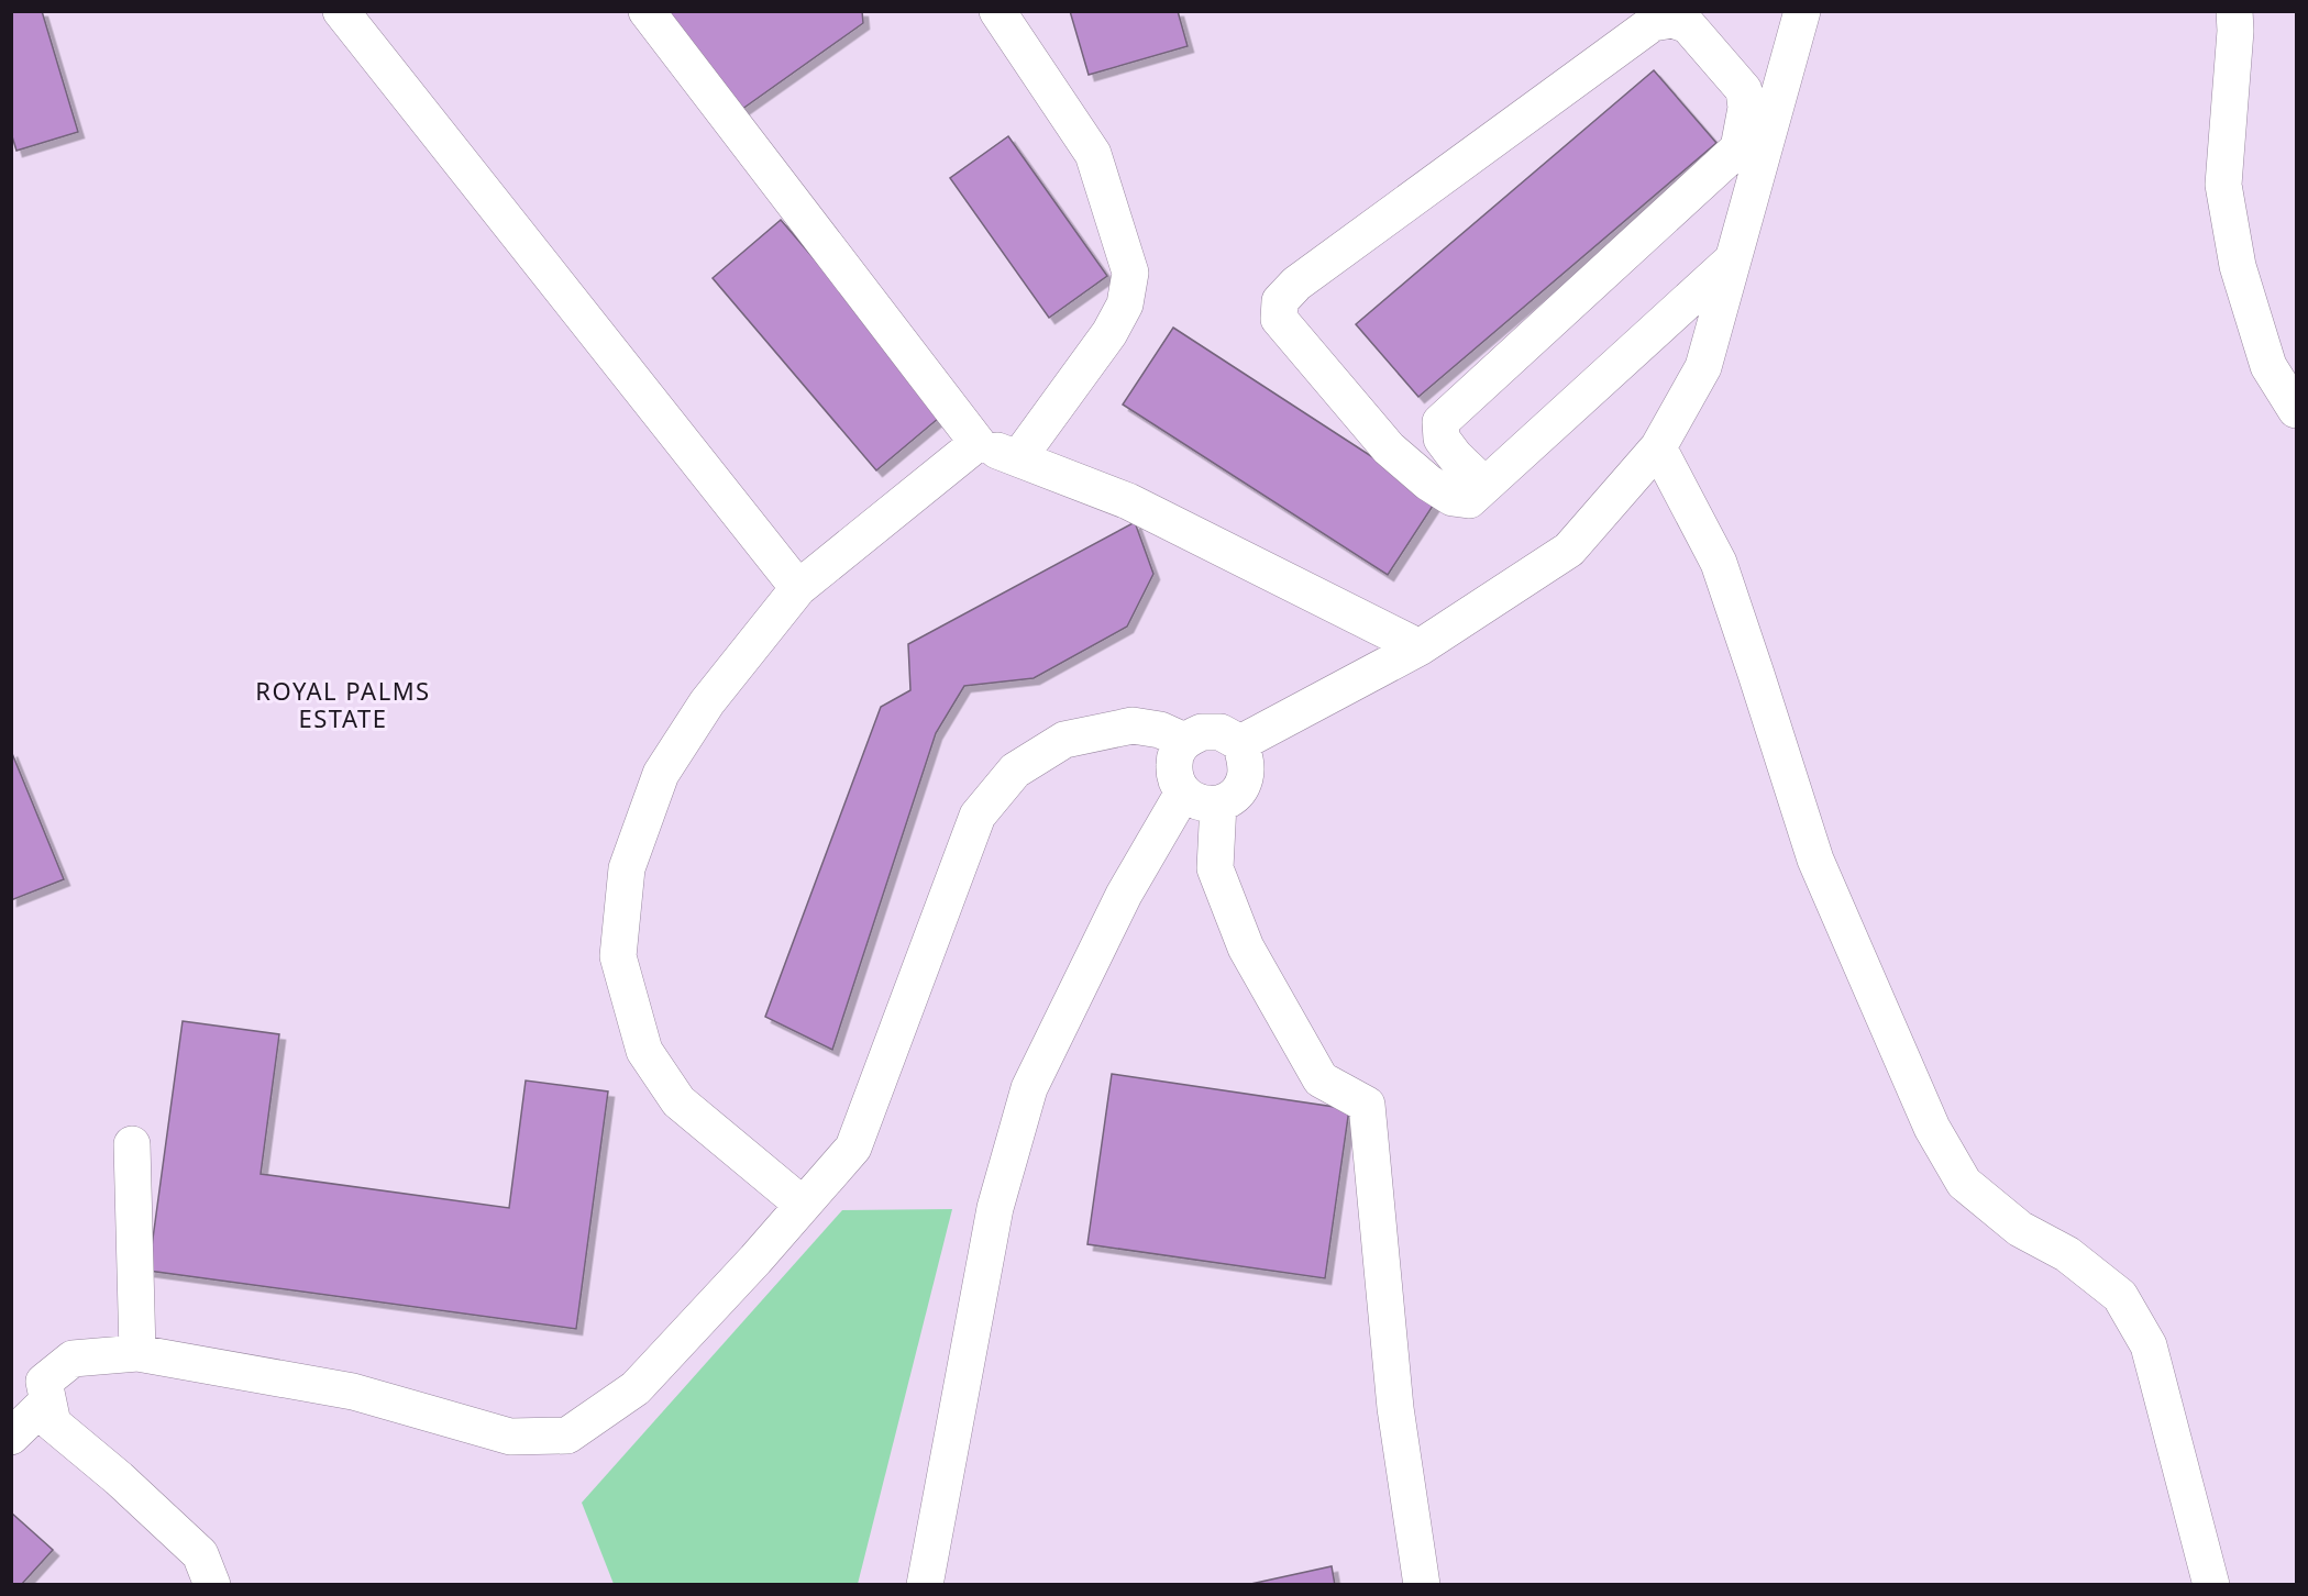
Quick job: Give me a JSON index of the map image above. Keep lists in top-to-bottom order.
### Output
{
  "districts": ["ROYAL PALMS ESTATE"]
}
